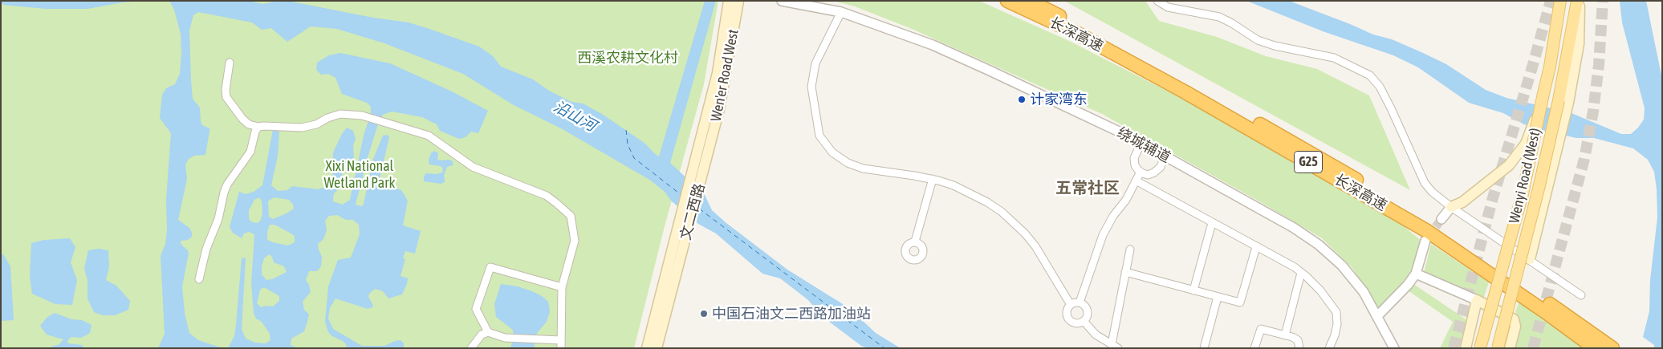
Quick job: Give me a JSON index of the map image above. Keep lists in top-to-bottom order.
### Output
{
  "streets": {
    "highway": ["长深高速", "G25"],
    "main road": ["Wen'er Road West", "Wenyi Road (West)", "文二西路"],
    "street": ["绕城辅道"]
  },
  "crossings": [
    ["Wen'er Road West", "文二西路"]
  ],
  "districts": ["五常社区"],
  "water": ["沿山河"],
  "parks": ["西溪农耕文化村", "Xixi National Wetland Park"],
  "places": ["计家湾东", "中国石油文二西路加油站"]
}
